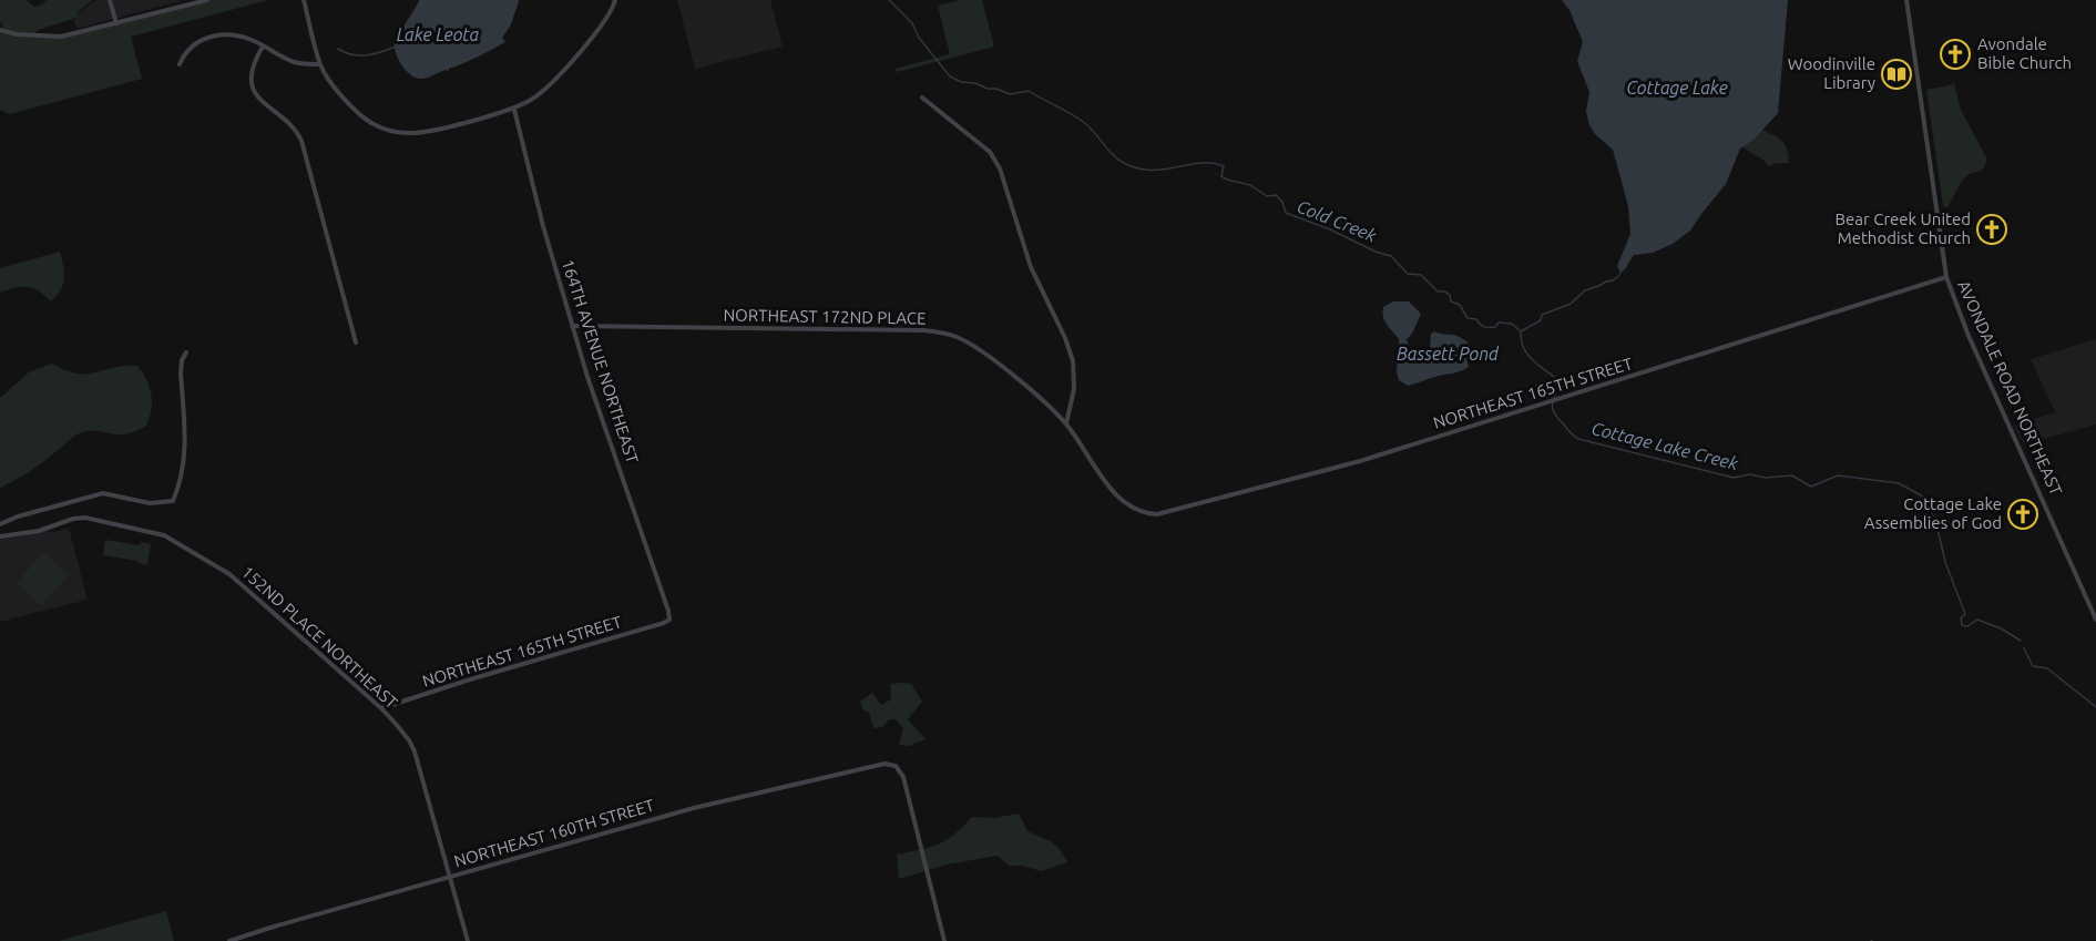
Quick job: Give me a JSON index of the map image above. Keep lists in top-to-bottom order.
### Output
{
  "streets": {
    "street": [
      "NORTHEAST 172ND PLACE",
      "164TH AVENUE NORTHEAST",
      "AVONDALE ROAD NORTHEAST",
      "NORTHEAST 165TH STREET",
      "152ND PLACE NORTHEAST",
      "NORTHEAST 160TH STREET"
    ]
  },
  "crossings": [
    ["NORTHEAST 172ND PLACE", "164TH AVENUE NORTHEAST"],
    ["NORTHEAST 172ND PLACE", "NORTHEAST 165TH STREET"],
    ["164TH AVENUE NORTHEAST", "NORTHEAST 165TH STREET"],
    ["AVONDALE ROAD NORTHEAST", "NORTHEAST 165TH STREET"],
    ["NORTHEAST 165TH STREET", "152ND PLACE NORTHEAST"],
    ["152ND PLACE NORTHEAST", "NORTHEAST 160TH STREET"]
  ],
  "water": [
    "Lake Leota",
    "Cottage Lake",
    "Cold Creek",
    "Bassett Pond",
    "Cottage Lake Creek"
  ],
  "places": {
    "church": ["Avondale Bible Church", "Bear Creek United Methodist Church", "Cottage Lake Assemblies of God"],
    "library": ["Woodinville Library"]
  }
}
